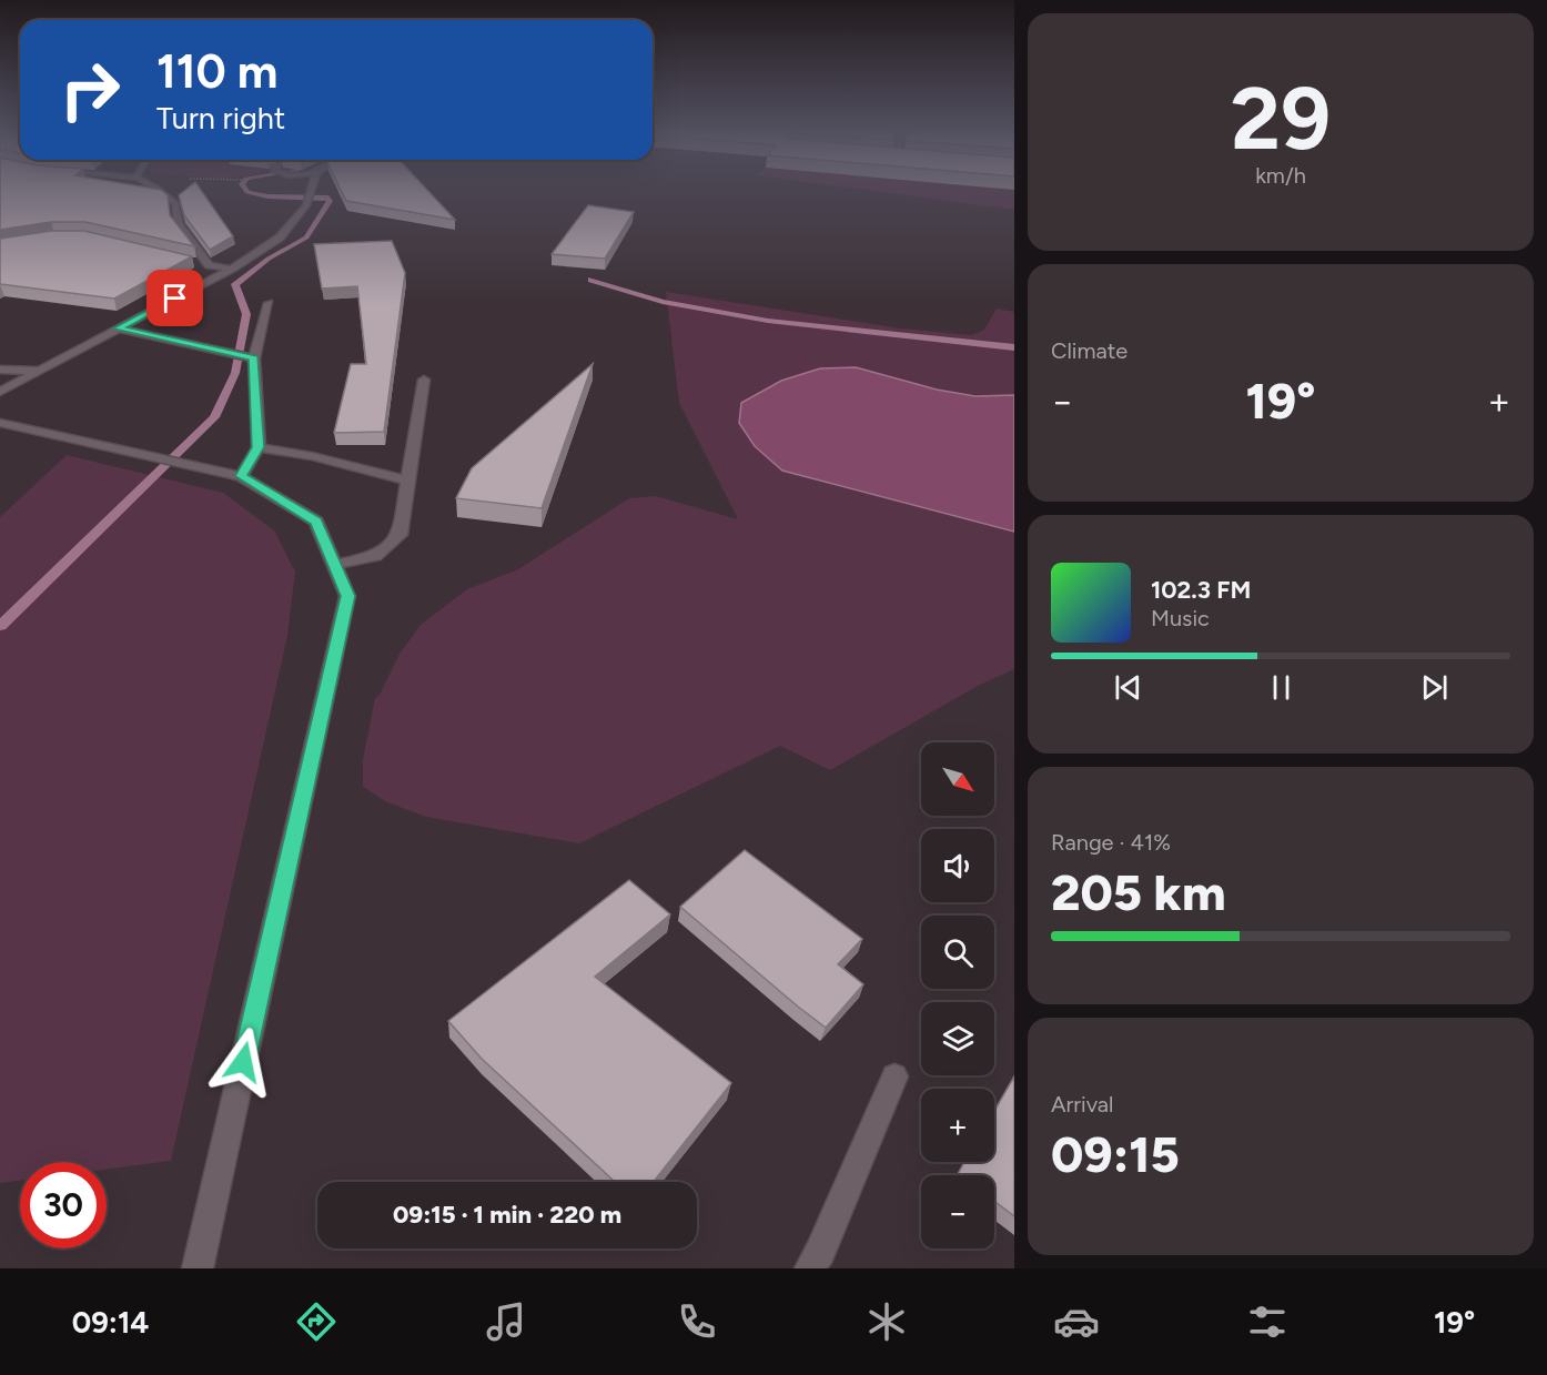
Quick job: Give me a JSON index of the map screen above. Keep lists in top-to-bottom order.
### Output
{
  "north": "bottom right",
  "page": {
    "tile": [
      ["29", "km/h"],
      "Climate",
      ["Range · 41%", "205 km"],
      ["Arrival", "09:15"]
    ],
    "turn": ["110 m", "Turn right"],
    "heat": ["−", "19°", "+"],
    "song": ["102.3 FM", "Music"],
    "map_buttons": ["+", "−"],
    "limit": "30",
    "trip": "09:15 · 1 min · 220 m",
    "tabs": ["09:14", "19°"]
  }
}
